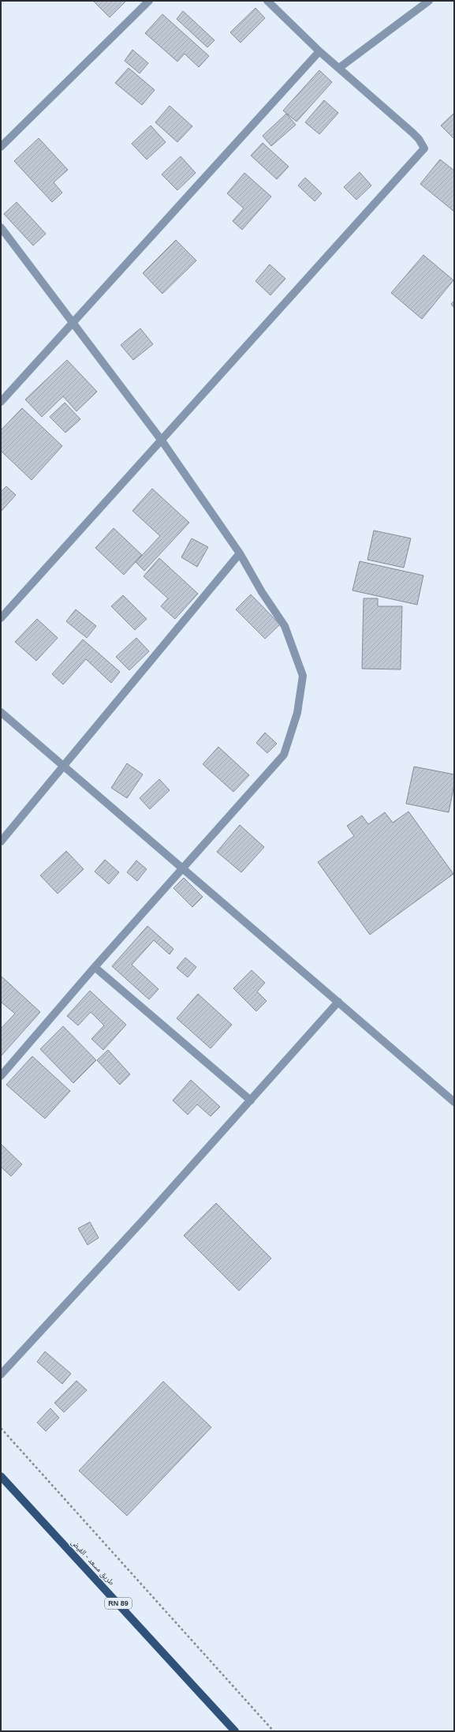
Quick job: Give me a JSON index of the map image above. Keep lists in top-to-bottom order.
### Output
{
  "streets": {
    "main road": ["طريق مسعد - الفيض", "RN 89"]
  }
}
